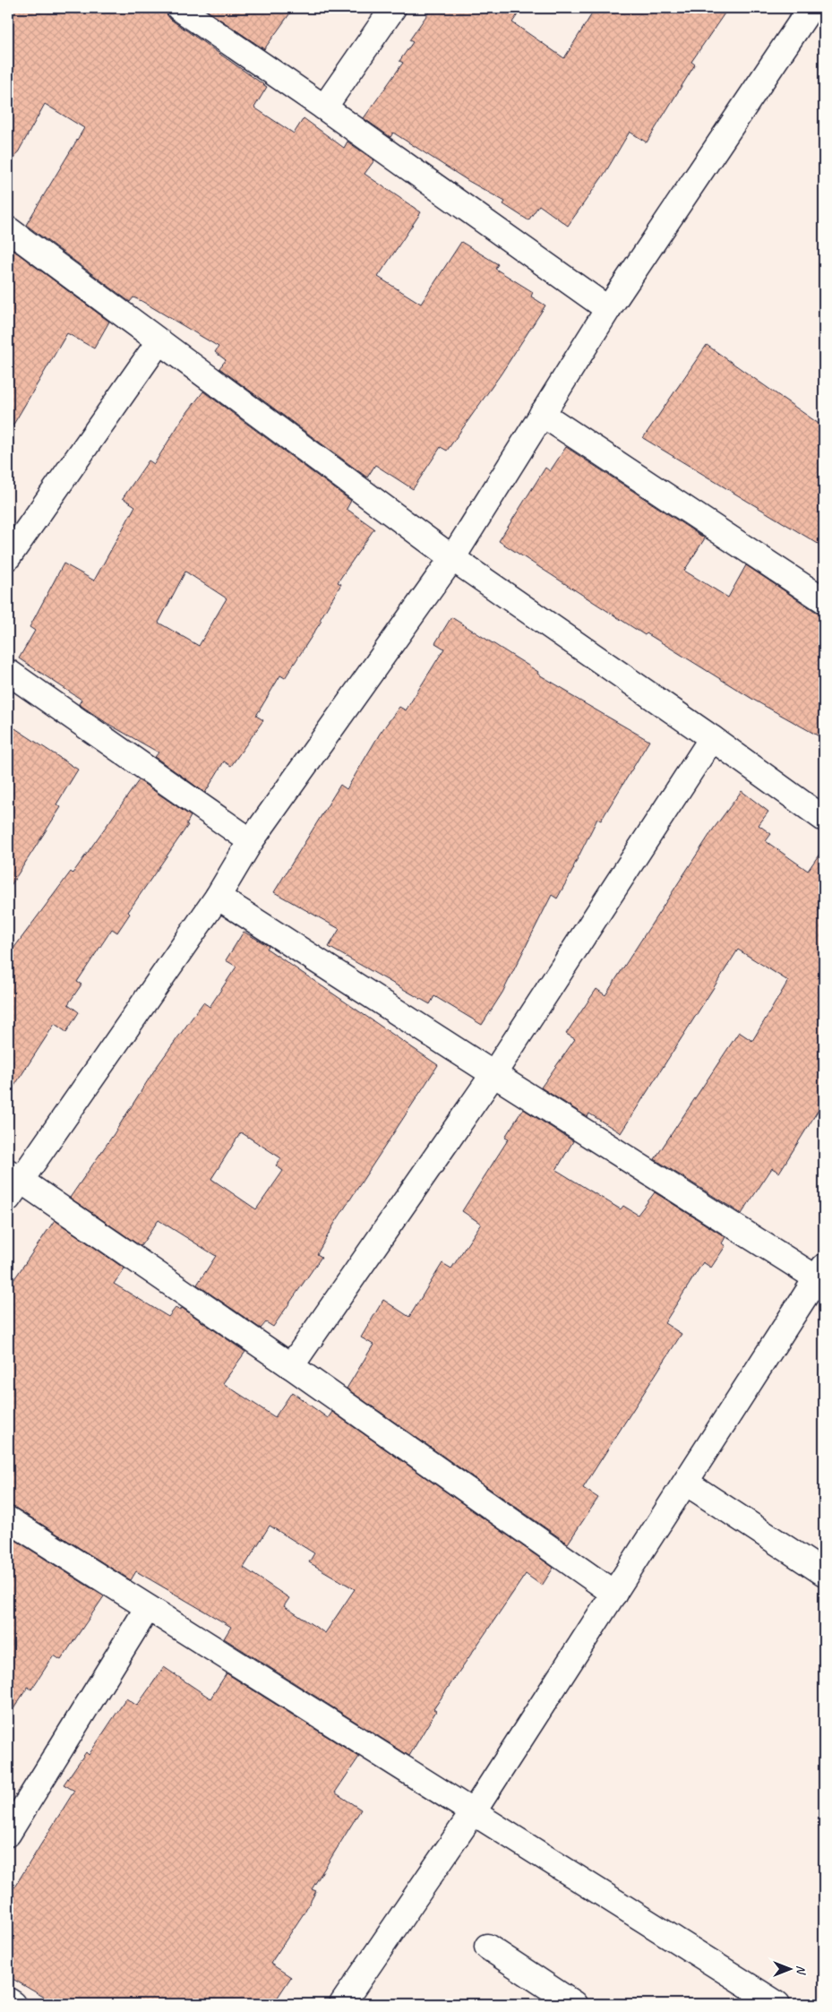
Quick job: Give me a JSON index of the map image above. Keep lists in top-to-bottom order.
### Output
{
  "north": "right"
}
